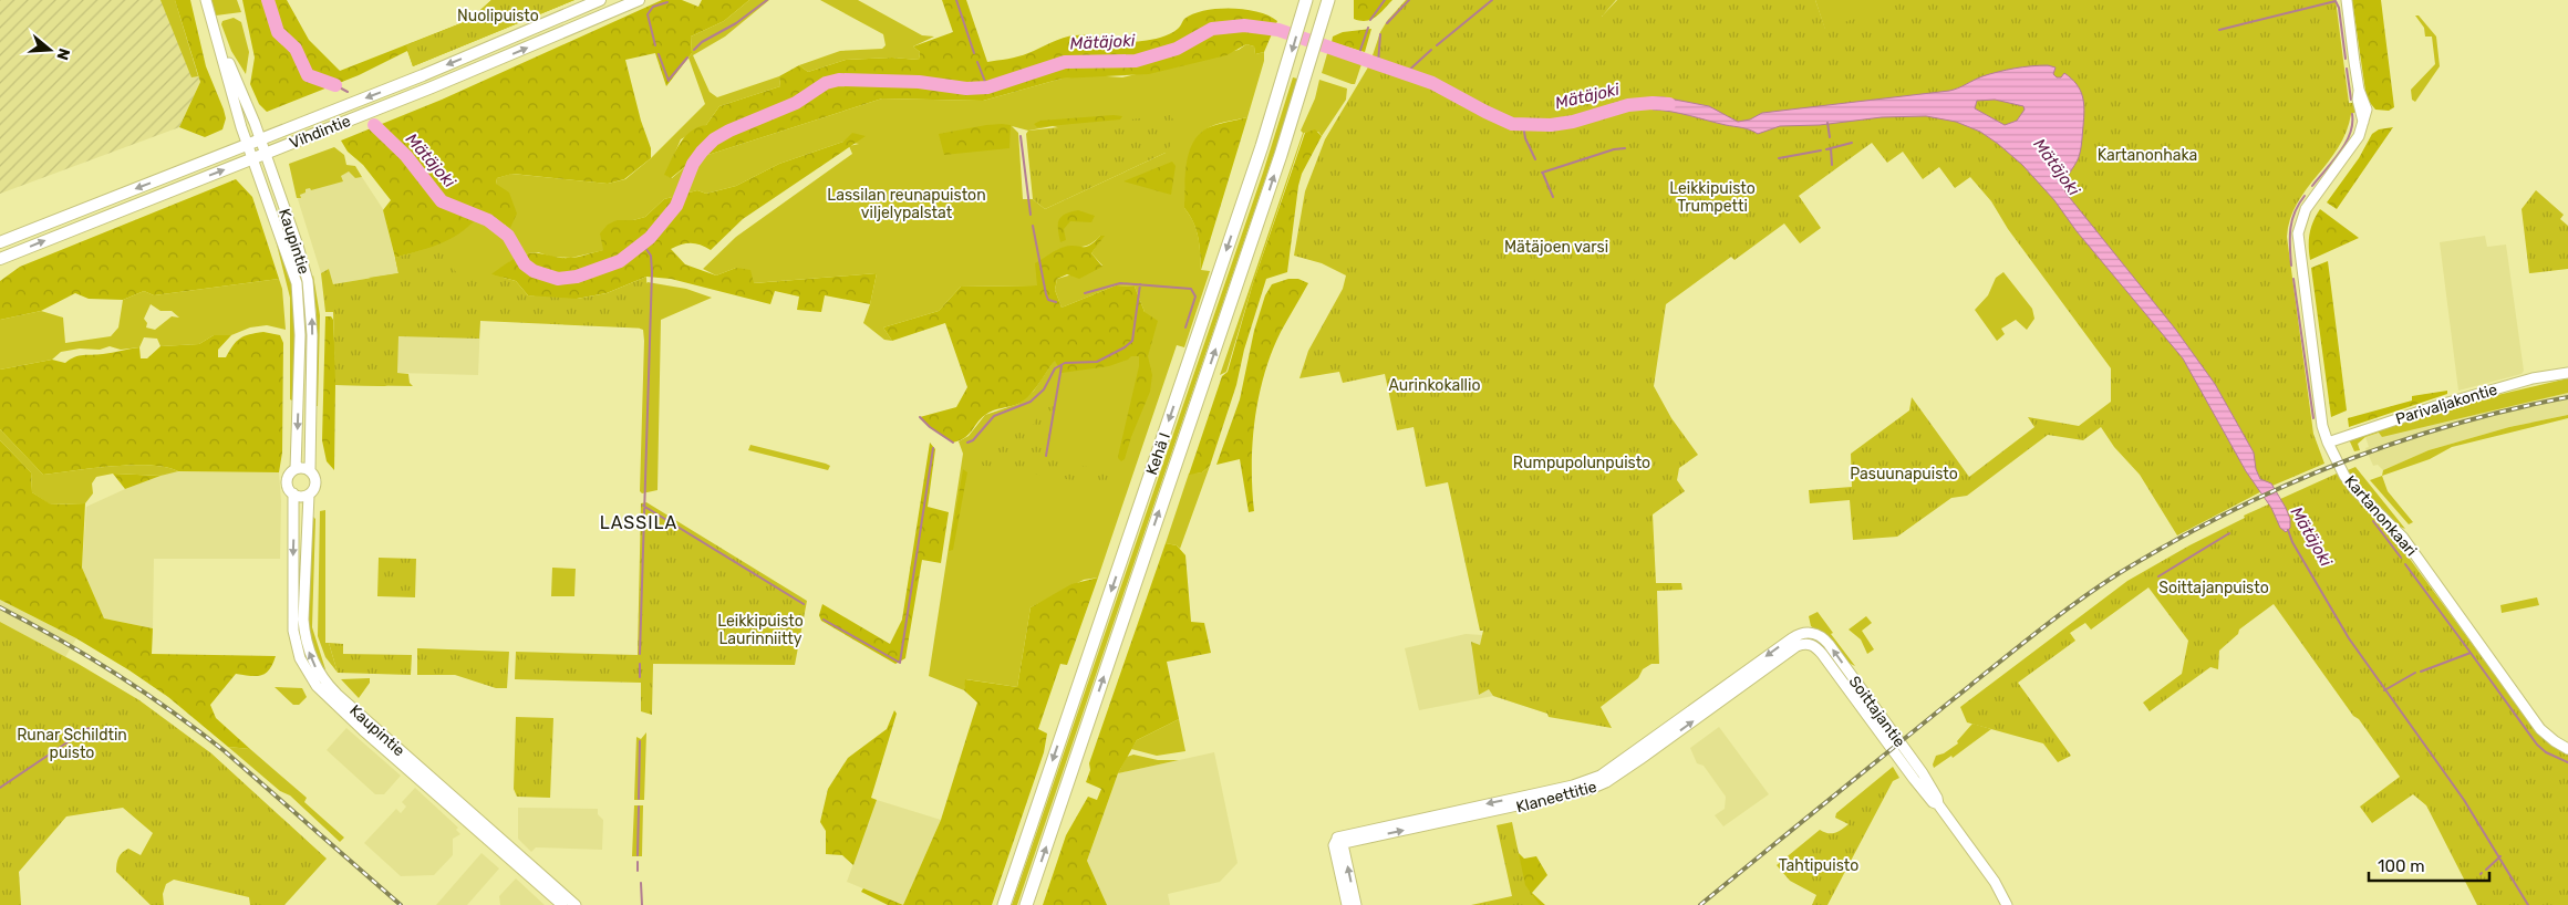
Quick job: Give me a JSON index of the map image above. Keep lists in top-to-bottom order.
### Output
{
  "streets": {
    "highway": ["Kehä I"],
    "main road": [
      "Vihdintie",
      "Kaupintie",
      "Parivaljakontie",
      "Kartanonkaari",
      "Soittajantie",
      "Klaneettitie"
    ]
  },
  "crossings": [
    ["Vihdintie", "Kaupintie"],
    ["Parivaljakontie", "Kartanonkaari"],
    ["Soittajantie", "Klaneettitie"]
  ],
  "districts": ["LASSILA"],
  "water": ["Mätäjoki"],
  "parks": [
    "Nuolipuisto",
    "Kartanonhaka",
    "Leikkipuisto Trumpetti",
    "Lassilan reunapuiston viljelypalstat",
    "Mätäjoen varsi",
    "Aurinkokallio",
    "Rumpupolunpuisto",
    "Pasuunapuisto",
    "Soittajanpuisto",
    "Leikkipuisto Laurinniitty",
    "Runar Schildtin puisto",
    "Tahtipuisto"
  ],
  "scale_bar": "100 m",
  "north": "right"
}
